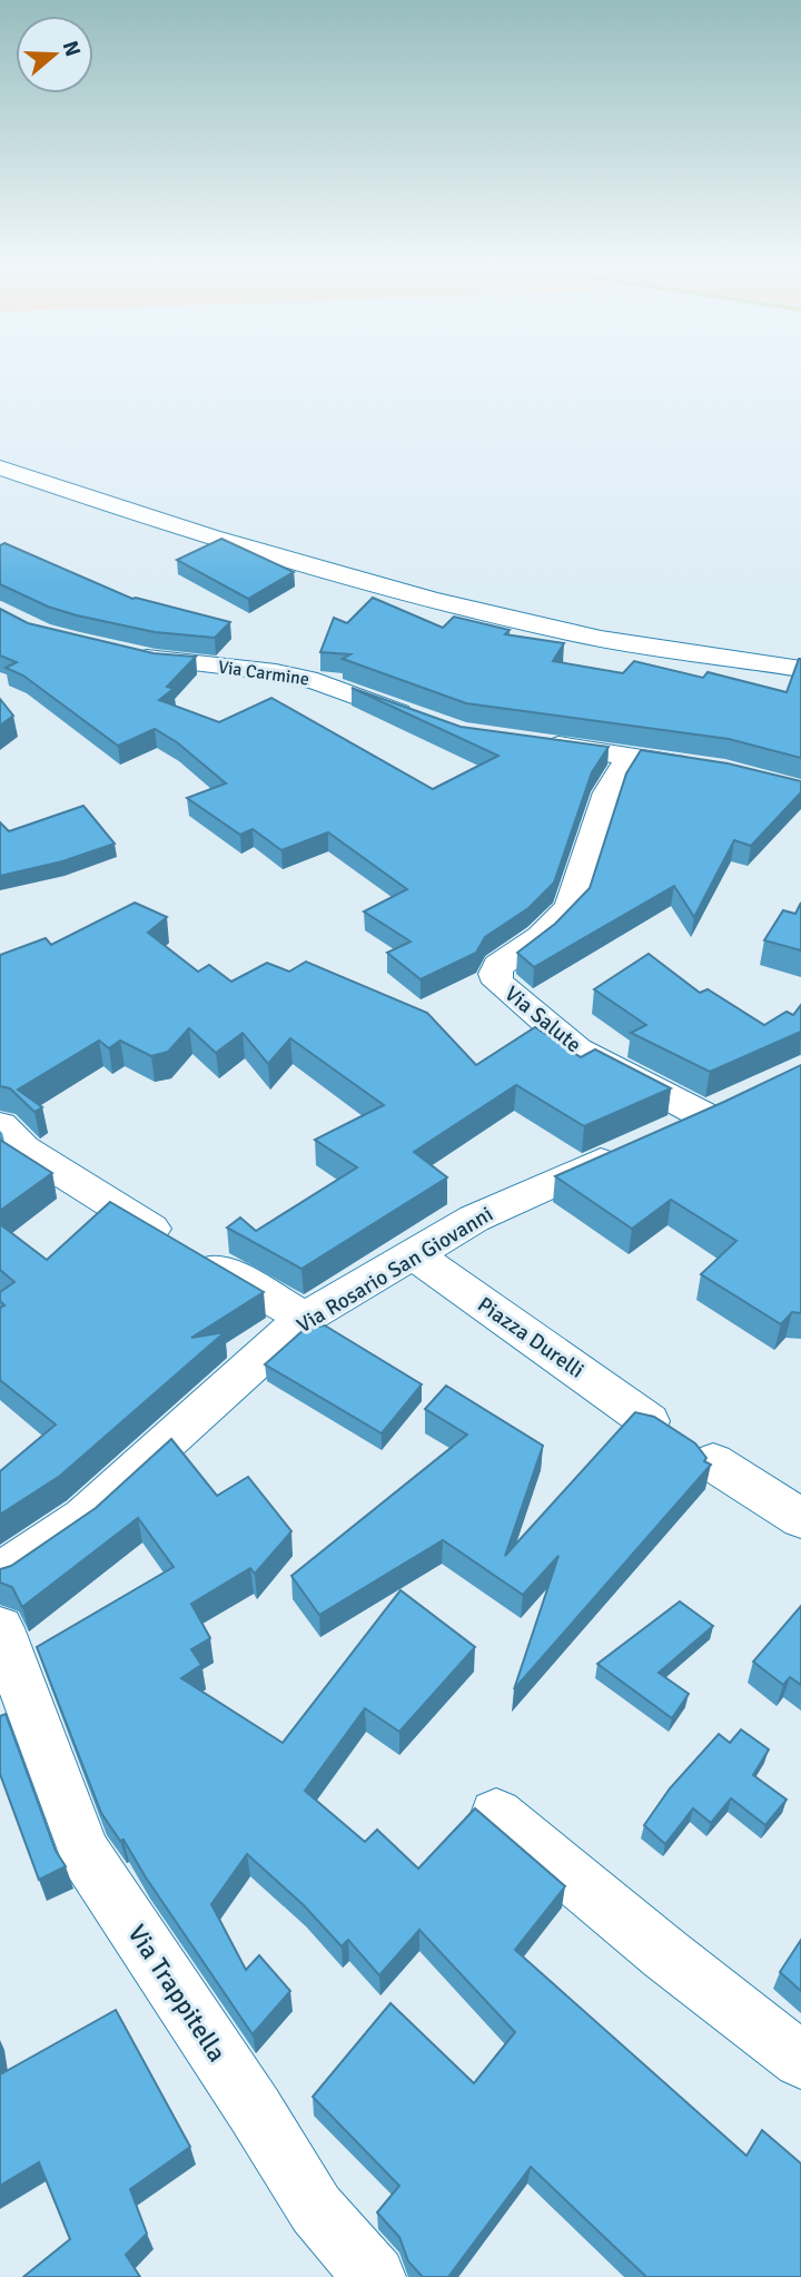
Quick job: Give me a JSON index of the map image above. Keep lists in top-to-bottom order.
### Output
{
  "streets": {
    "street": [
      "Via Carmine",
      "Via Salute",
      "Via Rosario San Giovanni",
      "Piazza Durelli",
      "Via Trappitella"
    ]
  },
  "crossings": [
    ["Via Salute", "Via Rosario San Giovanni"],
    ["Via Rosario San Giovanni", "Piazza Durelli"]
  ],
  "north": "right"
}
